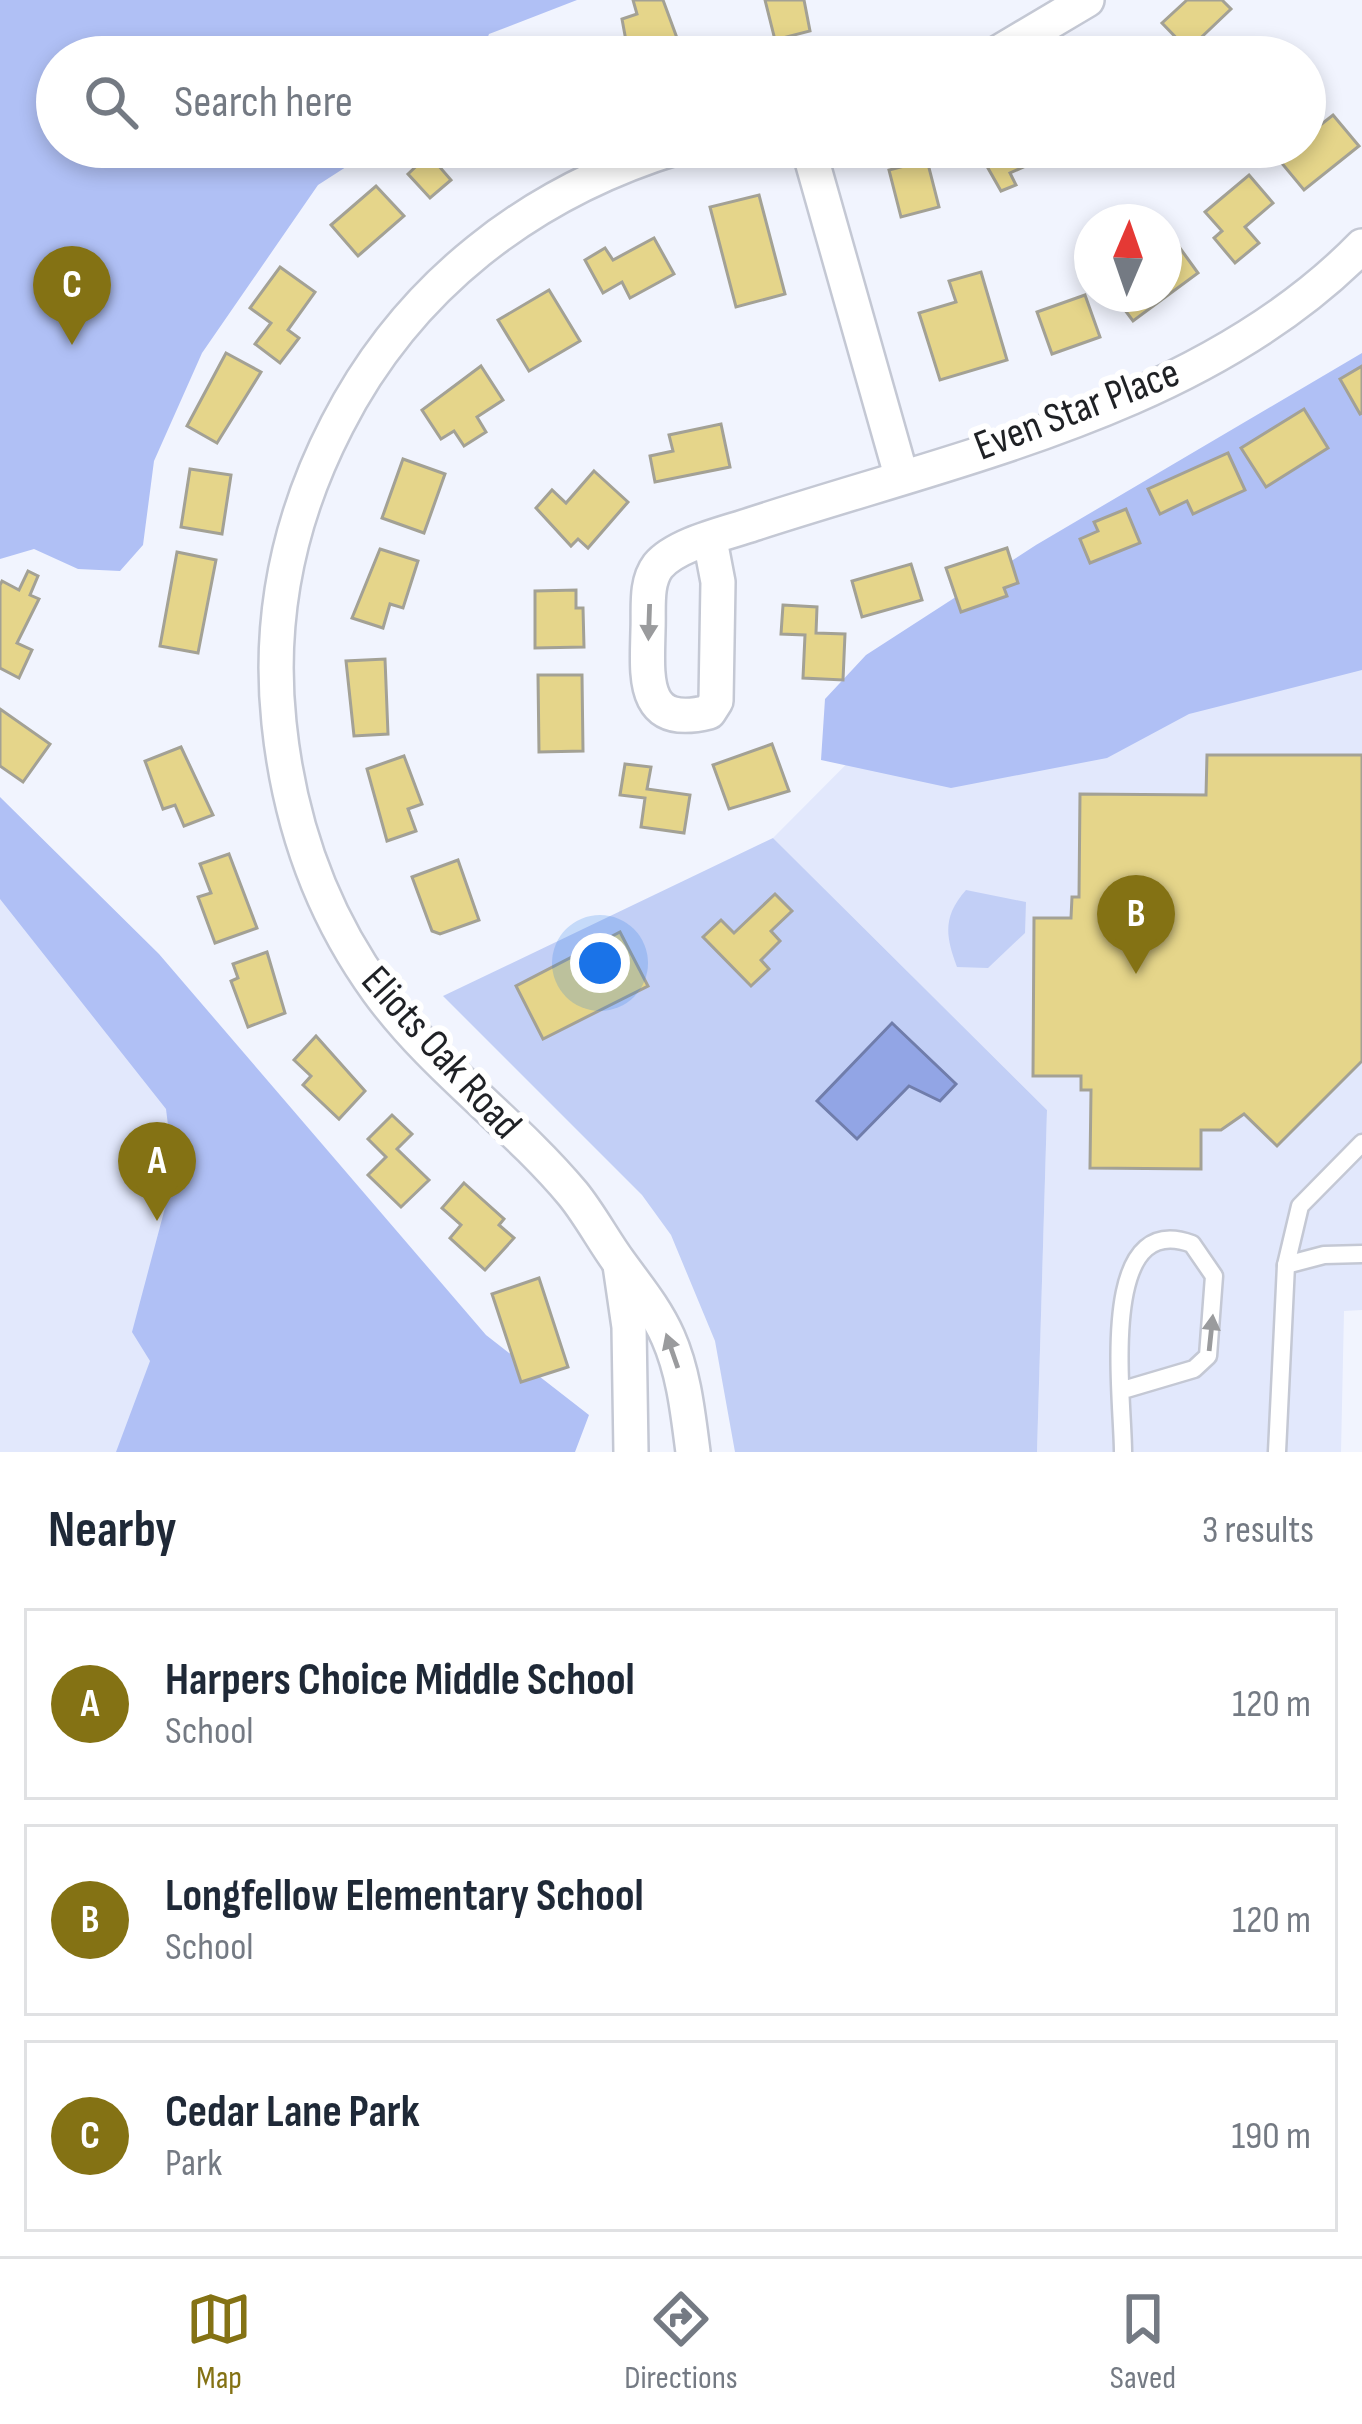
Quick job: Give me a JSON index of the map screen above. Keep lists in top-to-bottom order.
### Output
{
  "streets": {
    "street": ["Even Star Place", "Eliots Oak Road"]
  },
  "north": "top",
  "page": {
    "search": "Search here",
    "pins": ["C", "B", "A"],
    "heading": ["Nearby", "3 results"],
    "list": [
      {
        "mark": "A",
        "name": "Harpers Choice Middle School",
        "note": "School",
        "value": "120 m"
      },
      {
        "mark": "B",
        "name": "Longfellow Elementary School",
        "note": "School",
        "value": "120 m"
      },
      {
        "mark": "C",
        "name": "Cedar Lane Park",
        "note": "Park",
        "value": "190 m"
      }
    ],
    "nav": ["Map", "Directions", "Saved"]
  }
}
